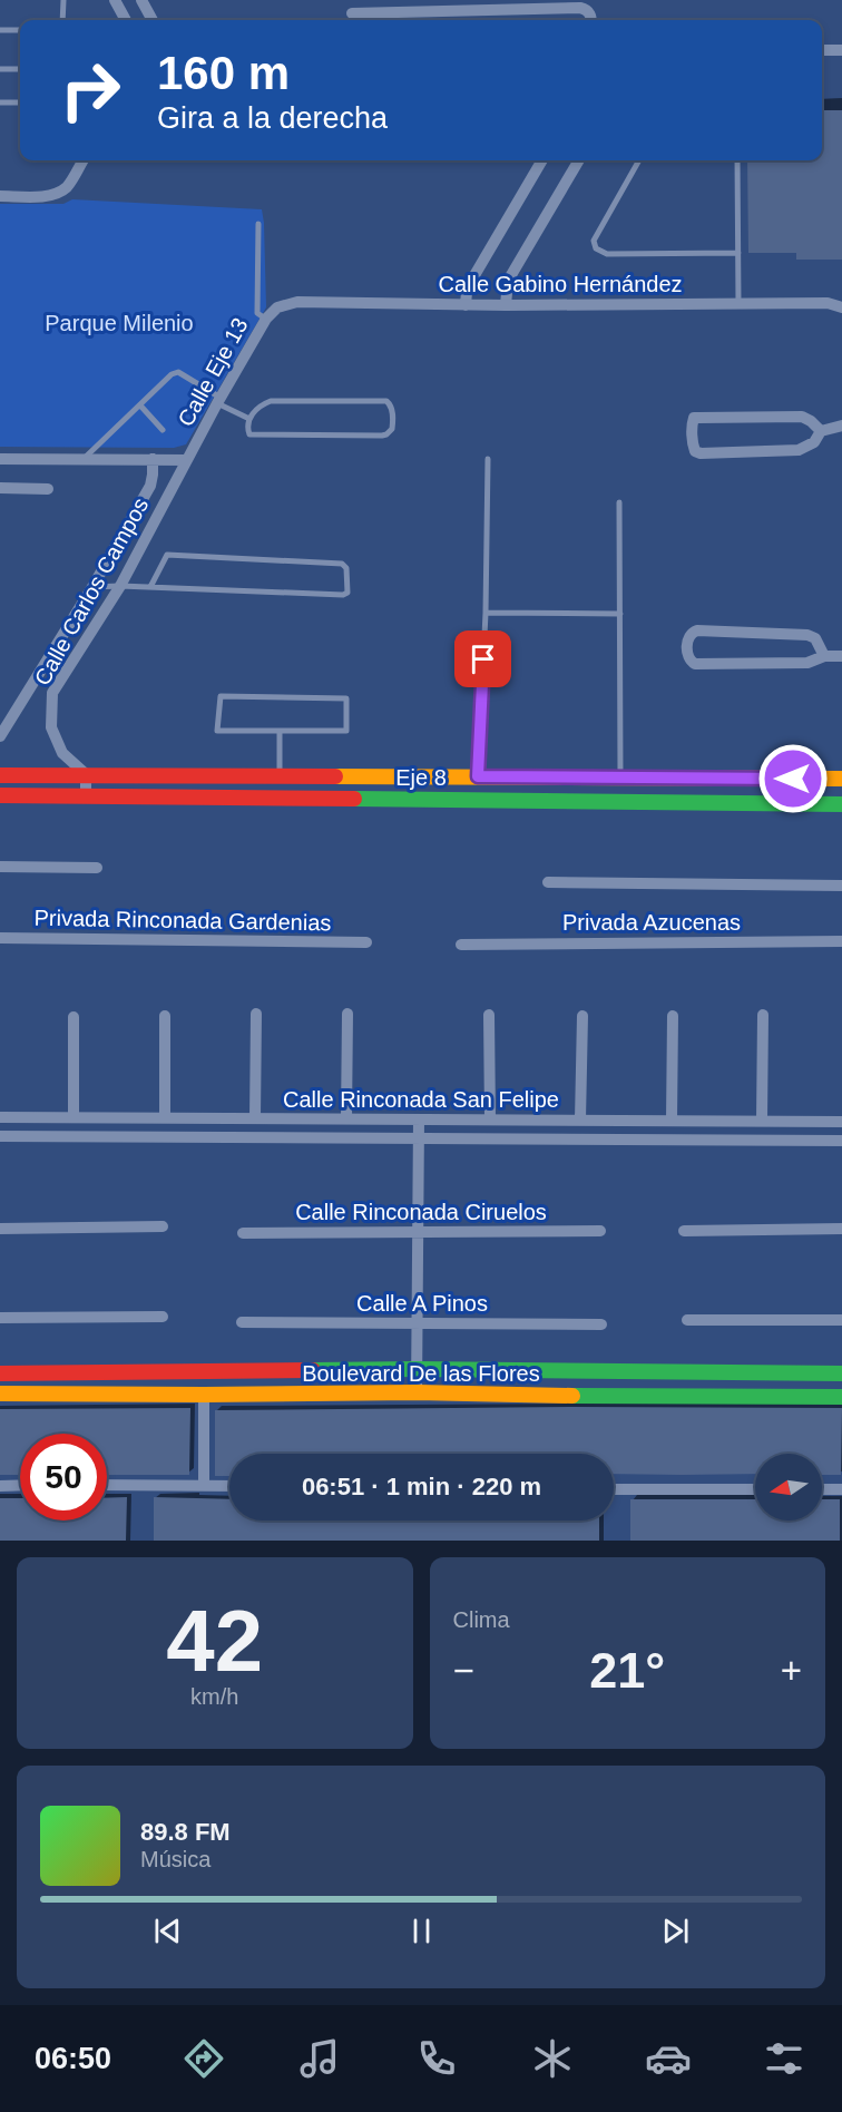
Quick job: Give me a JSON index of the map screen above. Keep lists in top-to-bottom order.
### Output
{
  "streets": {
    "main road": ["Eje 8", "Boulevard De las Flores"],
    "street": [
      "Calle Gabino Hernández",
      "Calle Eje 13",
      "Calle Carlos Campos",
      "Privada Rinconada Gardenias",
      "Privada Azucenas",
      "Calle Rinconada San Felipe",
      "Calle Rinconada Ciruelos",
      "Calle A Pinos"
    ]
  },
  "crossings": [
    ["Calle Gabino Hernández", "Calle Eje 13"],
    ["Calle Eje 13", "Calle Carlos Campos"],
    ["Calle Carlos Campos", "Eje 8"]
  ],
  "parks": ["Parque Milenio"],
  "north": "left",
  "page": {
    "turn": ["160 m", "Gira a la derecha"],
    "limit": "50",
    "trip": "06:51 · 1 min · 220 m",
    "tile": [
      ["42", "km/h"],
      "Clima"
    ],
    "heat": ["−", "21°", "+"],
    "song": ["89.8 FM", "Música"],
    "tabs": "06:50"
  }
}
